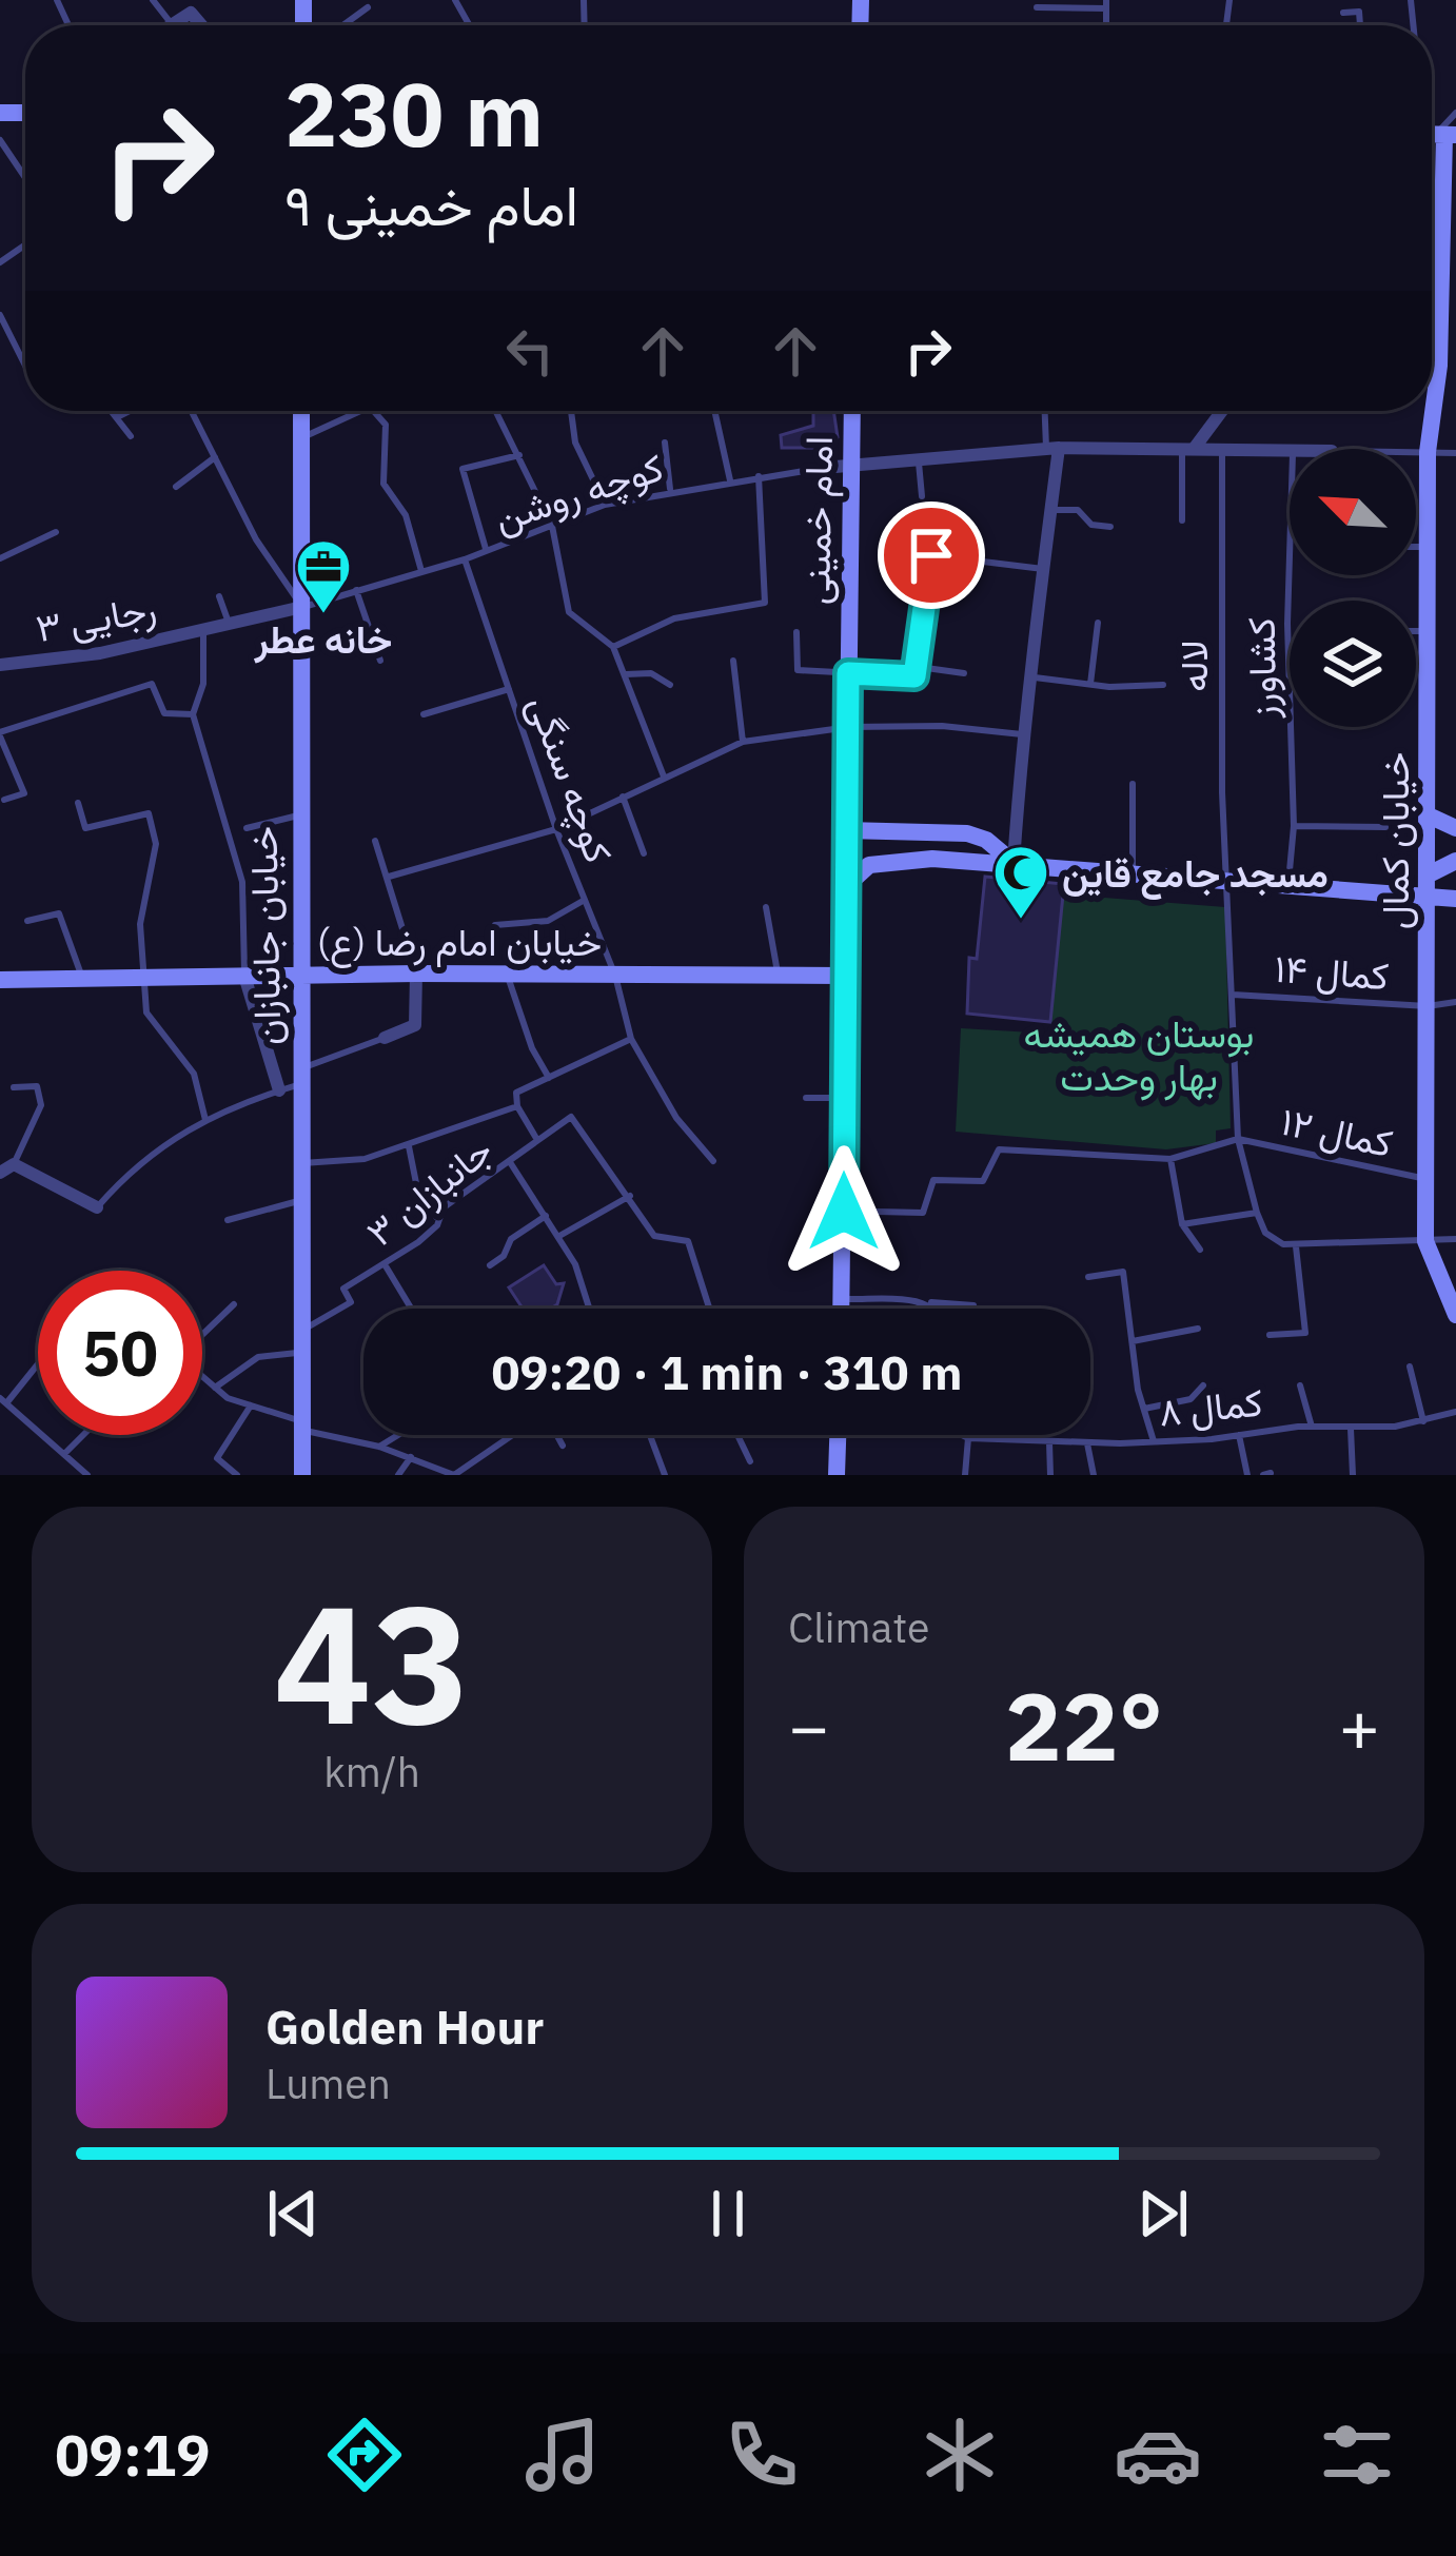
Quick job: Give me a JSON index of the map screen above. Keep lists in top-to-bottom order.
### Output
{
  "streets": {
    "street": [
      "امام خمینی",
      "رجایی ۳",
      "خیابان کمال",
      "خیابان جانبازان",
      "خیابان امام رضا (ع)"
    ],
    "lane": [
      "کوچه روشن",
      "لاله",
      "کشاورز",
      "کوچه سنگی",
      "کمال ۱۴",
      "کمال ۱۲",
      "جانبازان ۳",
      "کمال ۸"
    ]
  },
  "crossings": [
    ["کوچه روشن", "رجایی ۳"],
    ["کوچه روشن", "کوچه سنگی"],
    ["کوچه روشن", "خیابان جانبازان"],
    ["امام خمینی", "خیابان امام رضا (ع)"],
    ["رجایی ۳", "خیابان جانبازان"],
    ["لاله", "کمال ۱۴"],
    ["لاله", "کمال ۱۲"],
    ["کوچه سنگی", "خیابان امام رضا (ع)"],
    ["خیابان کمال", "کمال ۱۴"],
    ["خیابان کمال", "کمال ۱۲"],
    ["خیابان جانبازان", "خیابان امام رضا (ع)"],
    ["خیابان جانبازان", "جانبازان ۳"]
  ],
  "parks": ["بوستان همیشه بهار وحدت"],
  "places": {
    "office": ["خانه عطر"],
    "mosque": ["مسجد جامع قاین"]
  },
  "north": "top left",
  "page": {
    "turn": ["230 m", "امام خمینی ۹"],
    "limit": "50",
    "trip": "09:20 · 1 min · 310 m",
    "tile": [
      ["43", "km/h"],
      "Climate"
    ],
    "heat": ["−", "22°", "+"],
    "song": ["Golden Hour", "Lumen"],
    "tabs": "09:19"
  }
}
